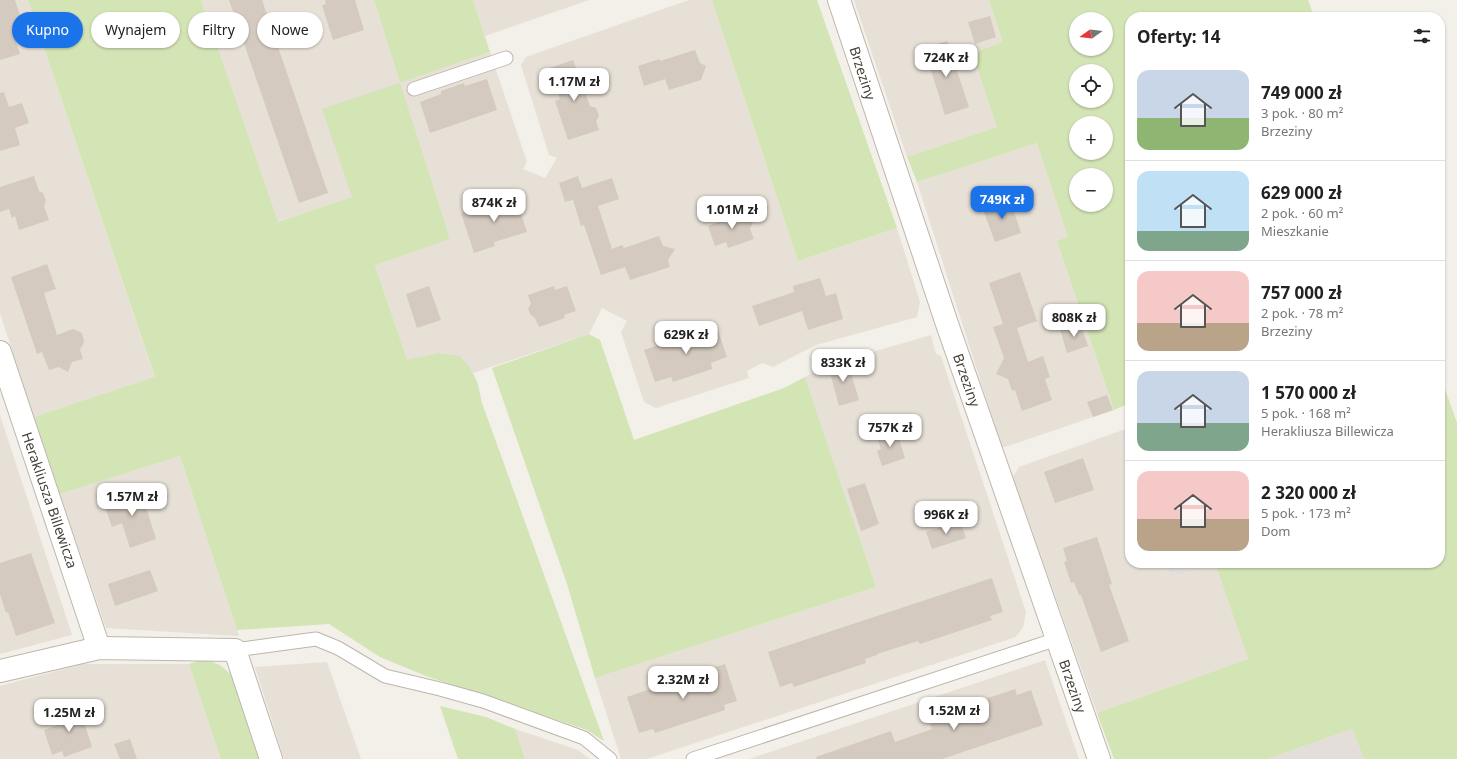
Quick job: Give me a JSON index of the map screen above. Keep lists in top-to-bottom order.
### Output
{
  "streets": {
    "street": ["Brzeziny", "Herakliusza Billewicza"]
  },
  "north": "left",
  "page": {
    "map_buttons": ["+", "−"],
    "chip": [
      "Kupno",
      "Wynajem",
      "Filtry",
      "Nowe"
    ],
    "heading": "Oferty: 14",
    "price": [
      "724K zł",
      "1.17M zł",
      "749K zł",
      "874K zł",
      "1.01M zł",
      "808K zł",
      "629K zł",
      "833K zł",
      "757K zł",
      "1.57M zł",
      "996K zł",
      "2.32M zł",
      "1.52M zł",
      "1.25M zł"
    ],
    "list": [
      {
        "name": "749 000 zł",
        "note": "3 pok. · 80 m² · Brzeziny"
      },
      {
        "name": "629 000 zł",
        "note": "2 pok. · 60 m² · Mieszkanie"
      },
      {
        "name": "757 000 zł",
        "note": "2 pok. · 78 m² · Brzeziny"
      },
      {
        "name": "1 570 000 zł",
        "note": "5 pok. · 168 m² · Herakliusza Billewicza"
      },
      {
        "name": "2 320 000 zł",
        "note": "5 pok. · 173 m² · Dom"
      }
    ]
  }
}
